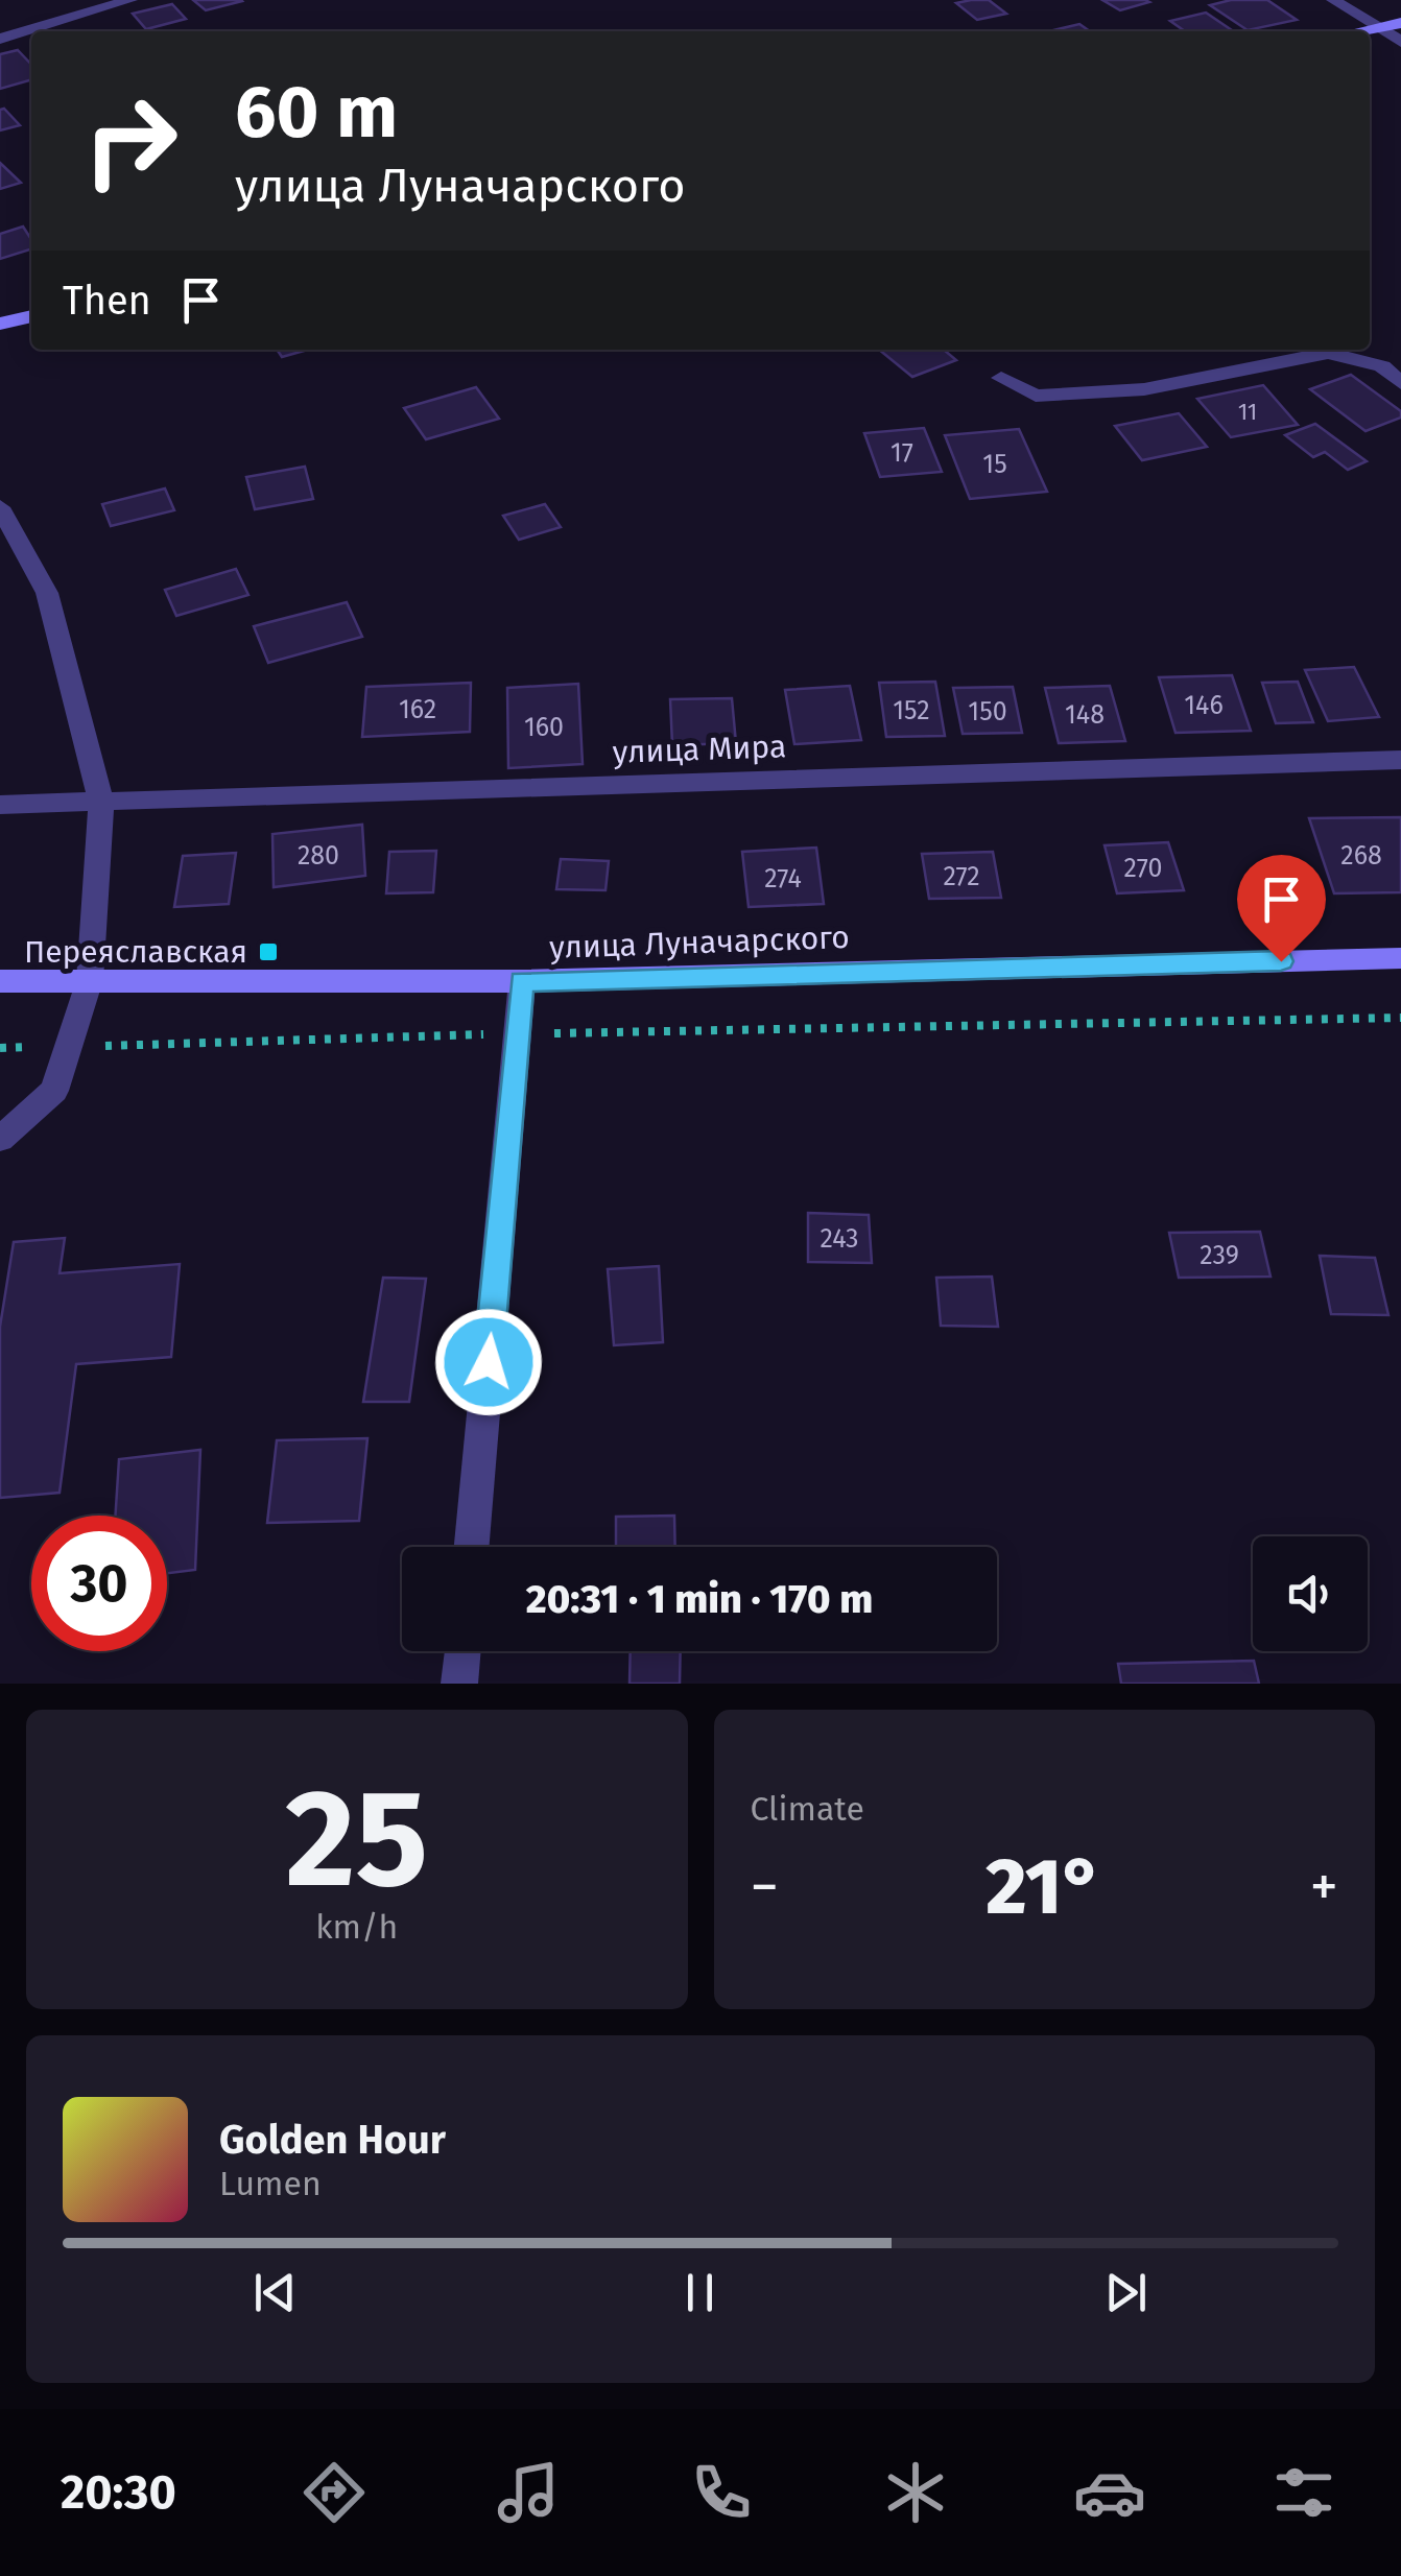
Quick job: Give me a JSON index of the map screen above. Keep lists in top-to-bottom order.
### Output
{
  "streets": {
    "main road": ["улица Луначарского"],
    "street": ["улица Мира"]
  },
  "places": {
    "transit": ["Переяславская"]
  },
  "house_numbers": [
    "11",
    "17",
    "15",
    "146",
    "162",
    "152",
    "150",
    "148",
    "160",
    "280",
    "268",
    "270",
    "272",
    "274",
    "243",
    "239"
  ],
  "page": {
    "turn": ["60 m", "улица Луначарского"],
    "then": "Then",
    "limit": "30",
    "trip": "20:31 · 1 min · 170 m",
    "tile": [
      ["25", "km/h"],
      "Climate"
    ],
    "heat": ["−", "21°", "+"],
    "song": ["Golden Hour", "Lumen"],
    "tabs": "20:30"
  }
}
